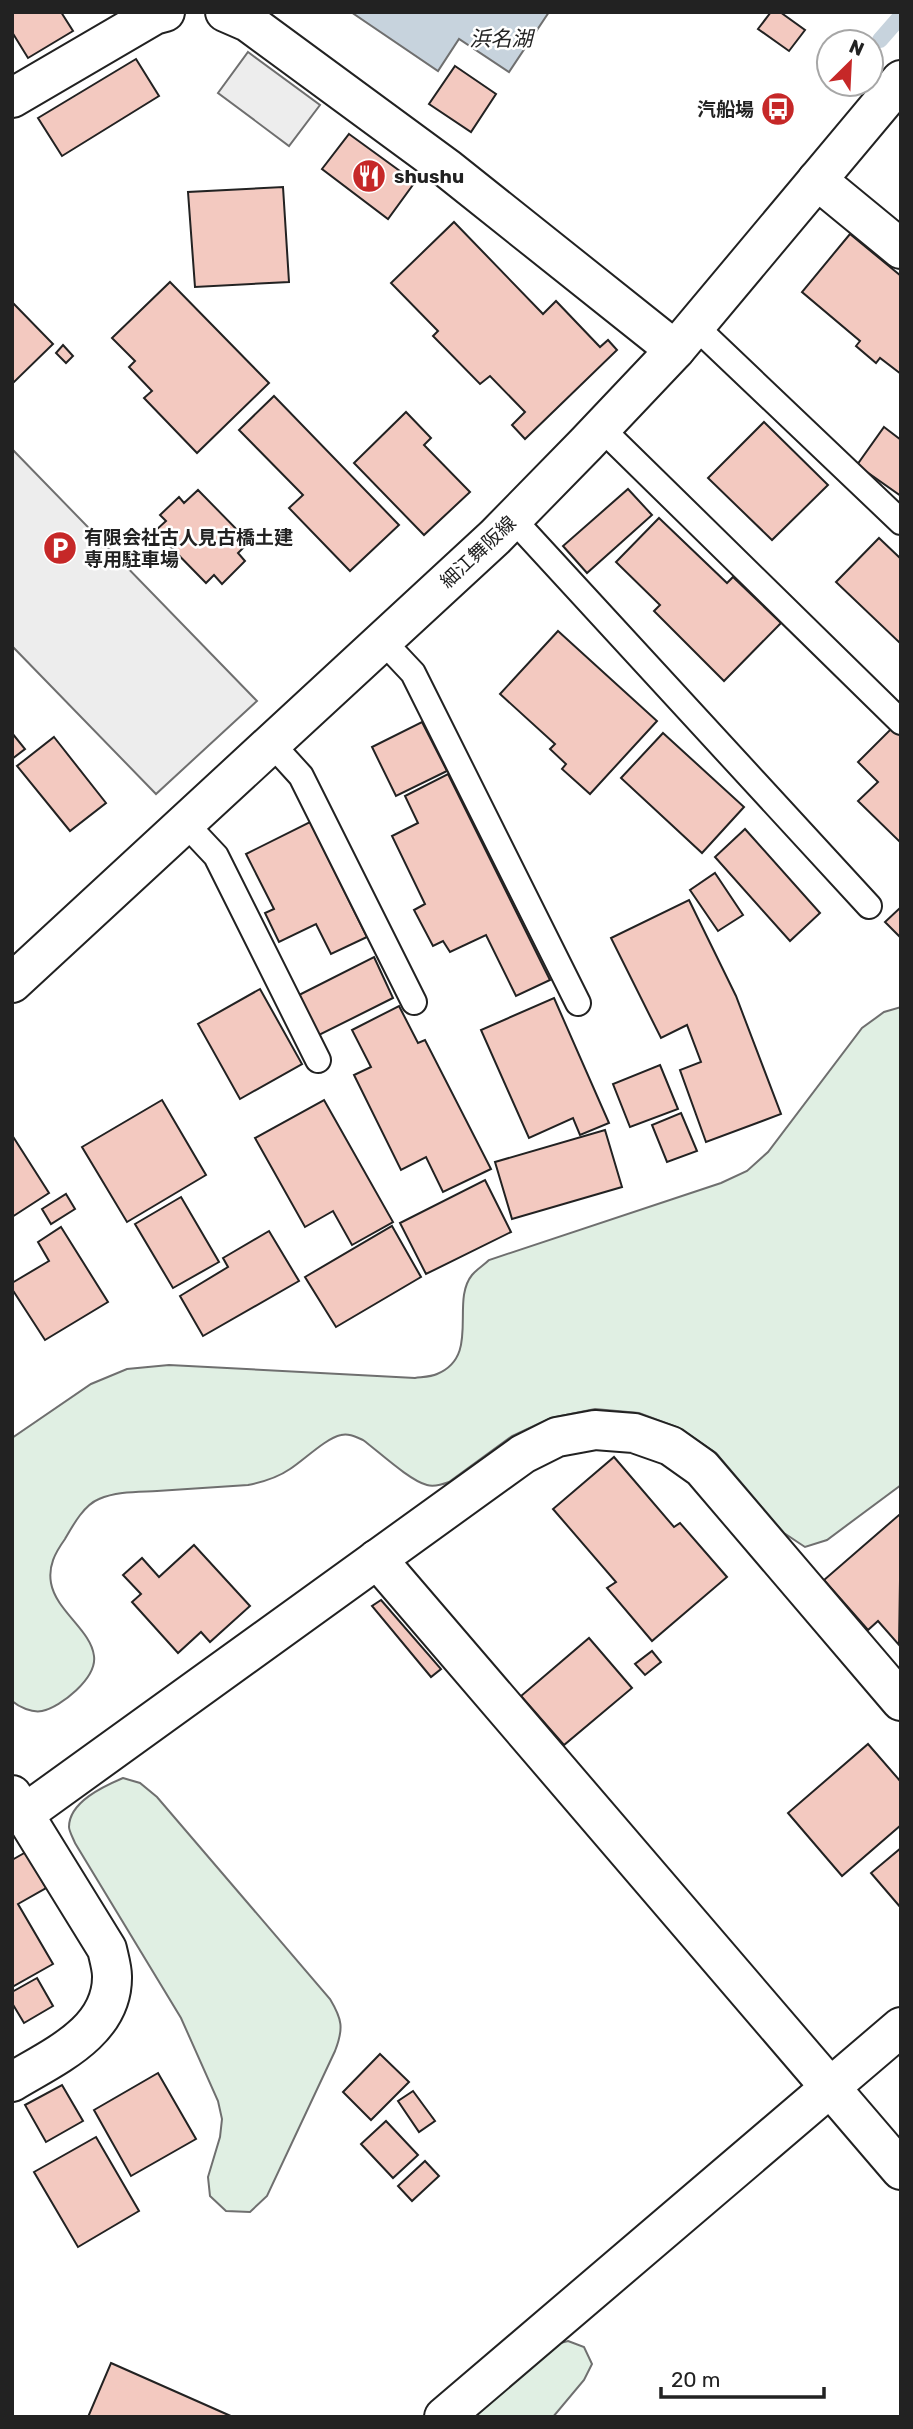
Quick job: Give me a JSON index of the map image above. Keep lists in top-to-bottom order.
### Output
{
  "streets": {
    "street": ["細江舞阪線"]
  },
  "water": ["浜名湖"],
  "places": {
    "bus stop": ["汽船場"],
    "restaurant": ["shushu"],
    "parking": ["有限会社古人見古橋土建 専用駐車場"]
  },
  "scale_bar": "20 m",
  "north": "top right"
}
